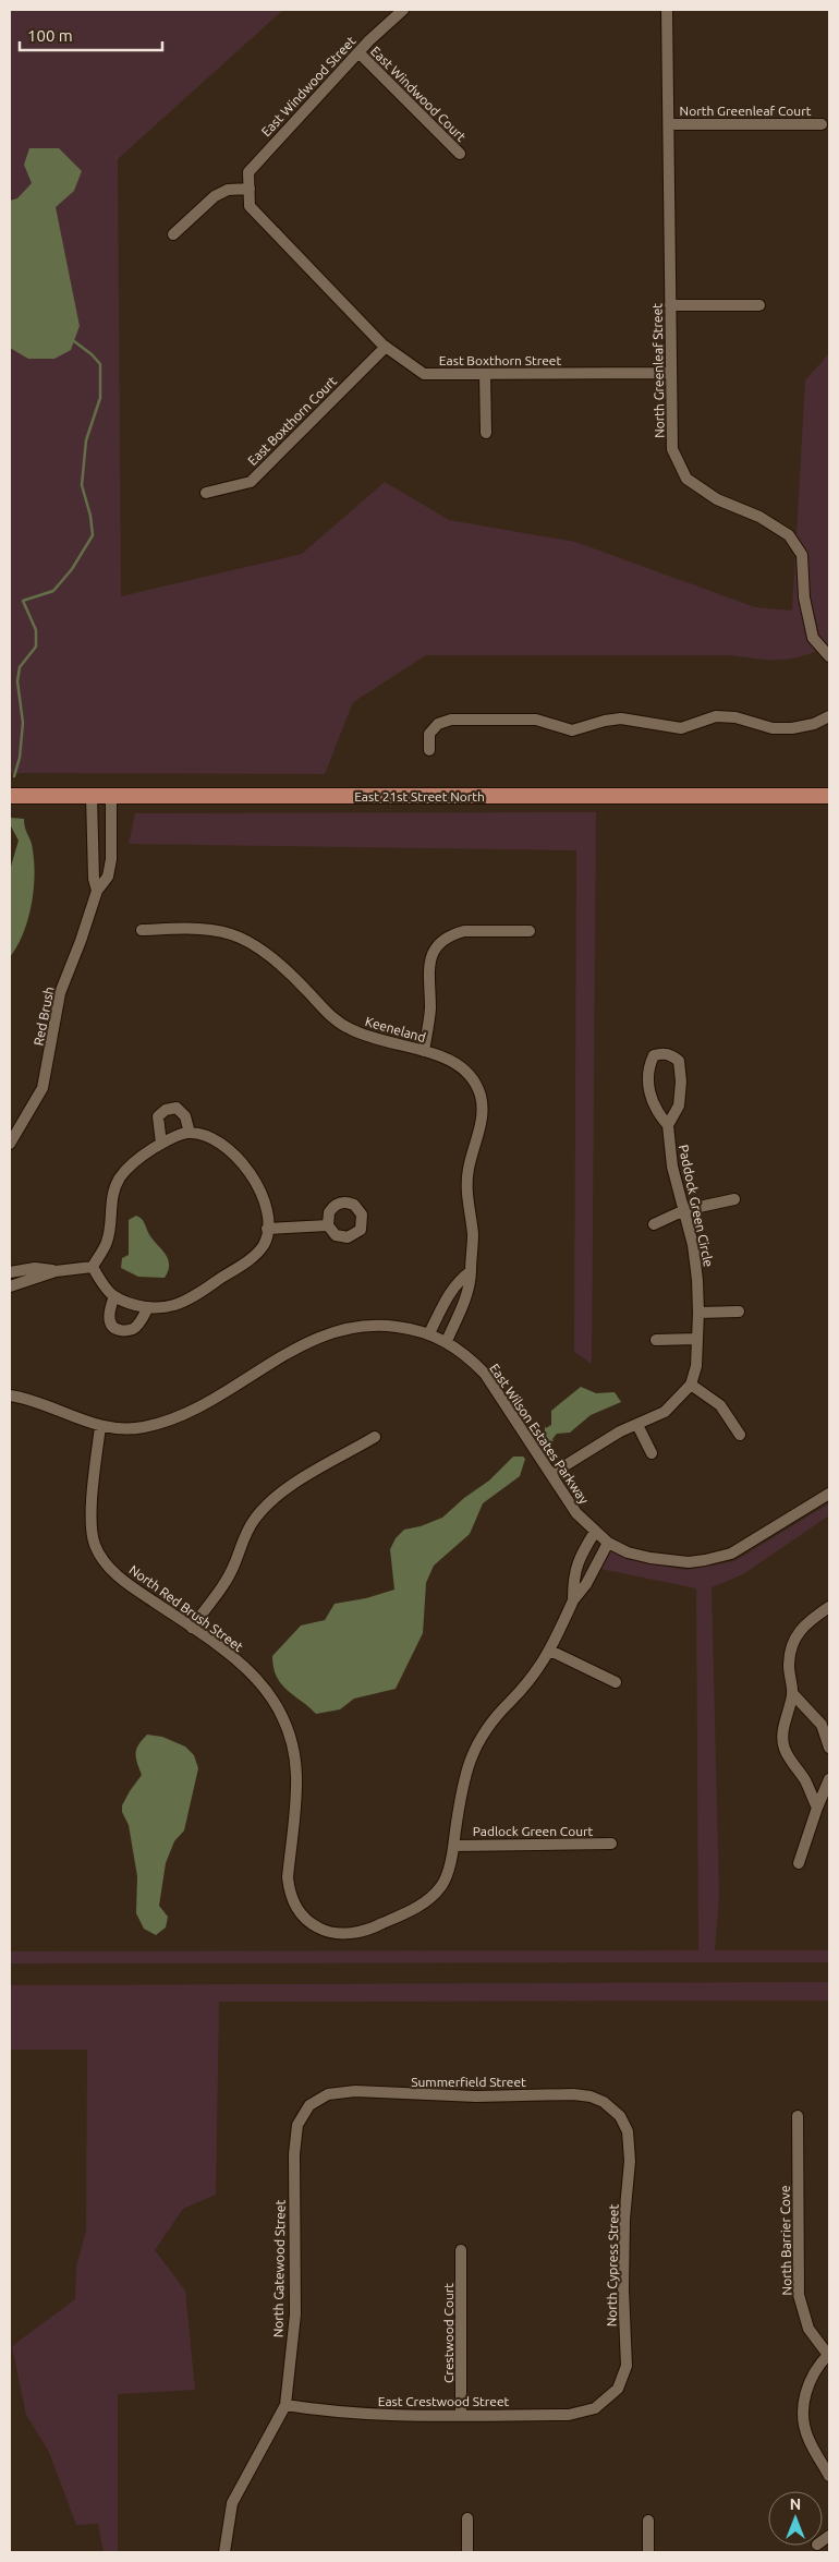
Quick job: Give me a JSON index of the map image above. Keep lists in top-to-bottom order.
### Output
{
  "streets": {
    "main road": ["East 21st Street North"],
    "street": [
      "East Windwood Street",
      "East Windwood Court",
      "North Greenleaf Court",
      "East Boxthorn Street",
      "North Greenleaf Street",
      "East Boxthorn Court",
      "Red Brush",
      "Keeneland",
      "Paddock Green Circle",
      "East Wilson Estates Parkway",
      "North Red Brush Street",
      "Padlock Green Court",
      "Summerfield Street",
      "North Barrier Cove",
      "North Cypress Street",
      "North Gatewood Street",
      "Crestwood Court",
      "East Crestwood Street"
    ]
  },
  "crossings": [
    ["East Windwood Street", "East Windwood Court"],
    ["East Windwood Street", "East Boxthorn Street"],
    ["North Greenleaf Court", "North Greenleaf Street"],
    ["East Boxthorn Street", "North Greenleaf Street"],
    ["East Boxthorn Street", "East Boxthorn Court"],
    ["East 21st Street North", "Red Brush"],
    ["Keeneland", "East Wilson Estates Parkway"],
    ["East Wilson Estates Parkway", "North Red Brush Street"],
    ["North Red Brush Street", "Padlock Green Court"],
    ["Summerfield Street", "North Cypress Street"],
    ["Summerfield Street", "North Gatewood Street"],
    ["North Cypress Street", "East Crestwood Street"],
    ["North Gatewood Street", "East Crestwood Street"],
    ["Crestwood Court", "East Crestwood Street"]
  ],
  "scale_bar": "100 m",
  "north": "top"
}
